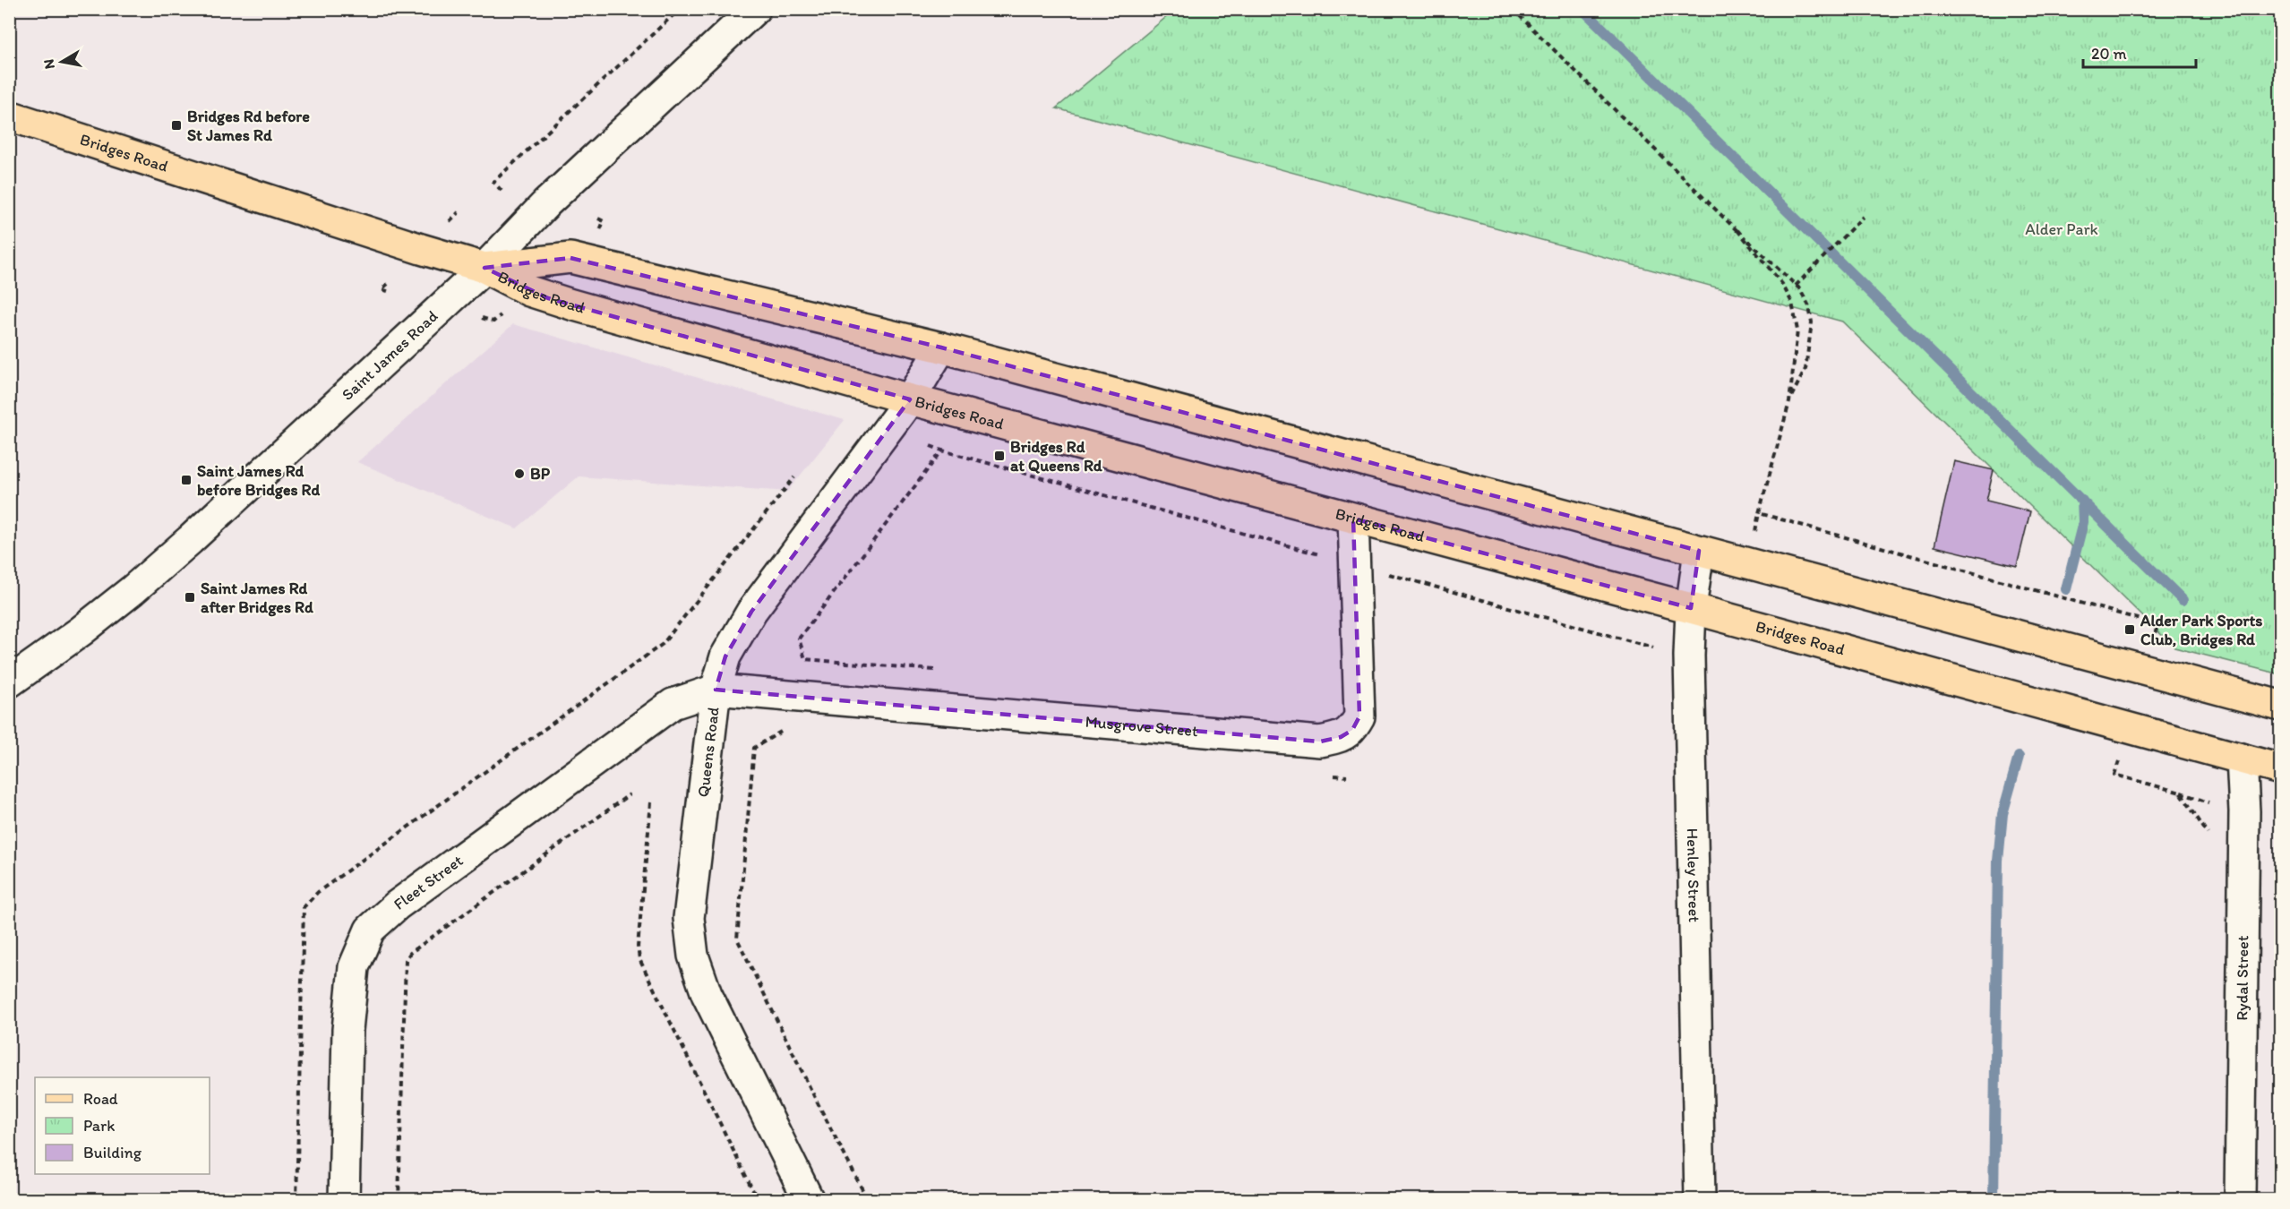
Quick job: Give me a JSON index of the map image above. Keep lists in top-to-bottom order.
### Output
{
  "streets": {
    "main road": ["Bridges Road"],
    "street": [
      "Saint James Road",
      "Musgrove Street",
      "Queens Road",
      "Henley Street",
      "Fleet Street",
      "Rydal Street"
    ]
  },
  "crossings": [
    ["Bridges Road", "Saint James Road"],
    ["Bridges Road", "Musgrove Street"],
    ["Bridges Road", "Queens Road"],
    ["Bridges Road", "Henley Street"],
    ["Bridges Road", "Rydal Street"],
    ["Musgrove Street", "Queens Road"],
    ["Musgrove Street", "Fleet Street"],
    ["Queens Road", "Fleet Street"]
  ],
  "parks": ["Alder Park"],
  "places": {
    "transit": [
      "Bridges Rd before St James Rd",
      "Bridges Rd at Queens Rd",
      "Saint James Rd before Bridges Rd",
      "Saint James Rd after Bridges Rd",
      "Alder Park Sports Club, Bridges Rd"
    ],
    "other": ["BP"]
  },
  "legend": ["Road", "Park", "Building"],
  "scale_bar": "20 m",
  "north": "left"
}
